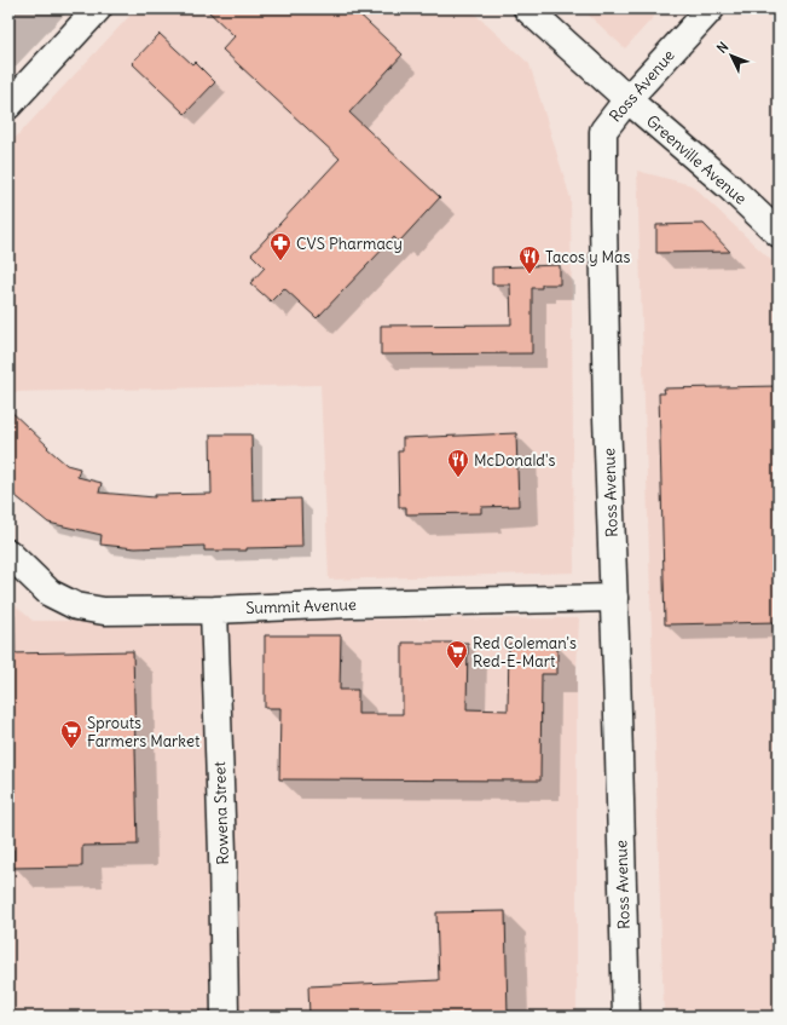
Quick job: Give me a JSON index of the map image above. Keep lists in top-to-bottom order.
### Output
{
  "streets": {
    "street": [
      "Ross Avenue",
      "Greenville Avenue",
      "Summit Avenue",
      "Rowena Street"
    ]
  },
  "crossings": [
    ["Ross Avenue", "Greenville Avenue"],
    ["Ross Avenue", "Summit Avenue"],
    ["Summit Avenue", "Rowena Street"]
  ],
  "places": {
    "pharmacy": ["CVS Pharmacy"],
    "restaurant": ["Tacos y Mas", "McDonald's"],
    "supermarket": ["Red Coleman's Red-E-Mart", "Sprouts Farmers Market"]
  },
  "north": "top left"
}
